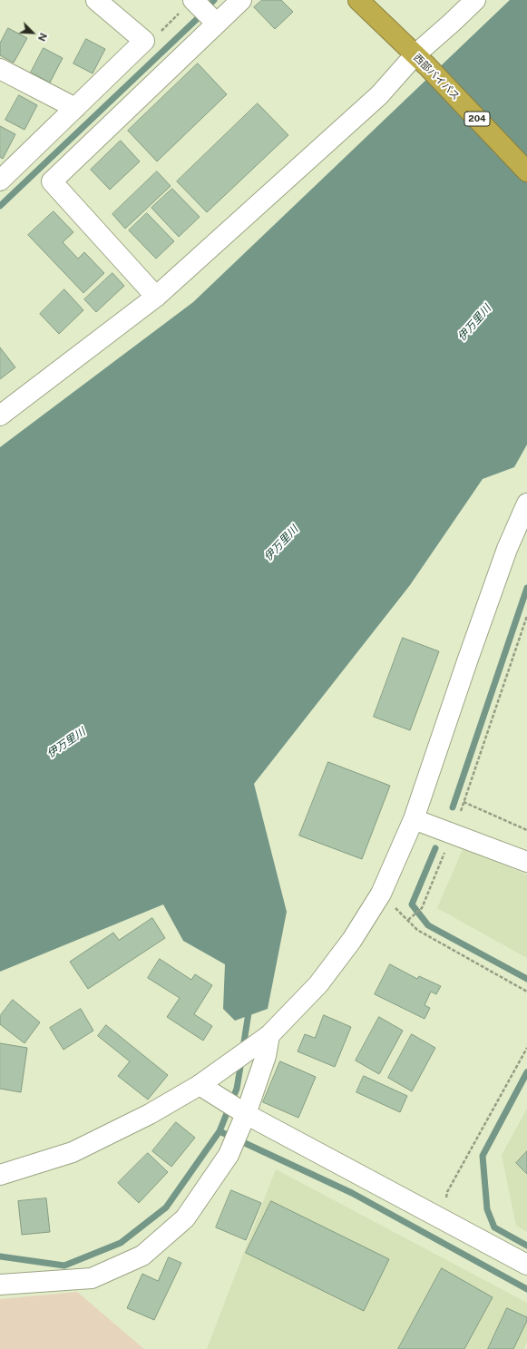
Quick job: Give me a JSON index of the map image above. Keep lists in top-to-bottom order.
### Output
{
  "streets": {
    "highway": ["西部バイパス", "204"]
  },
  "water": ["伊万里川"],
  "north": "bottom right"
}
